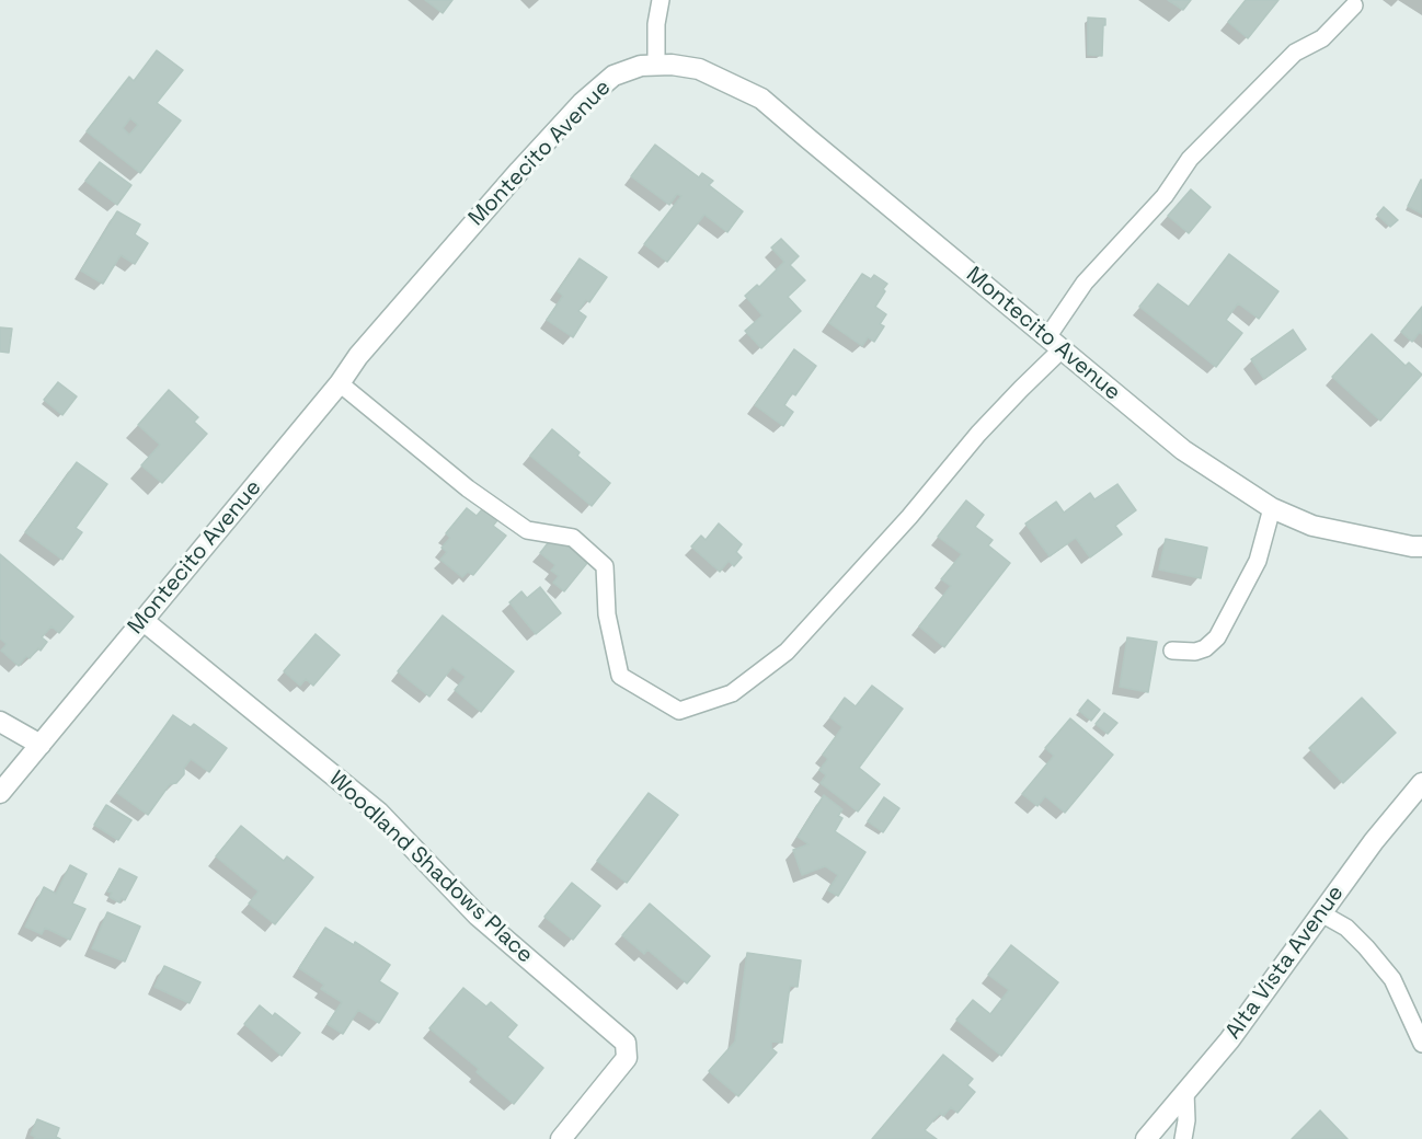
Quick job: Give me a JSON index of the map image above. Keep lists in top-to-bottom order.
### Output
{
  "streets": {
    "street": ["Montecito Avenue", "Woodland Shadows Place", "Alta Vista Avenue"]
  },
  "crossings": [
    ["Montecito Avenue", "Woodland Shadows Place"]
  ]
}
